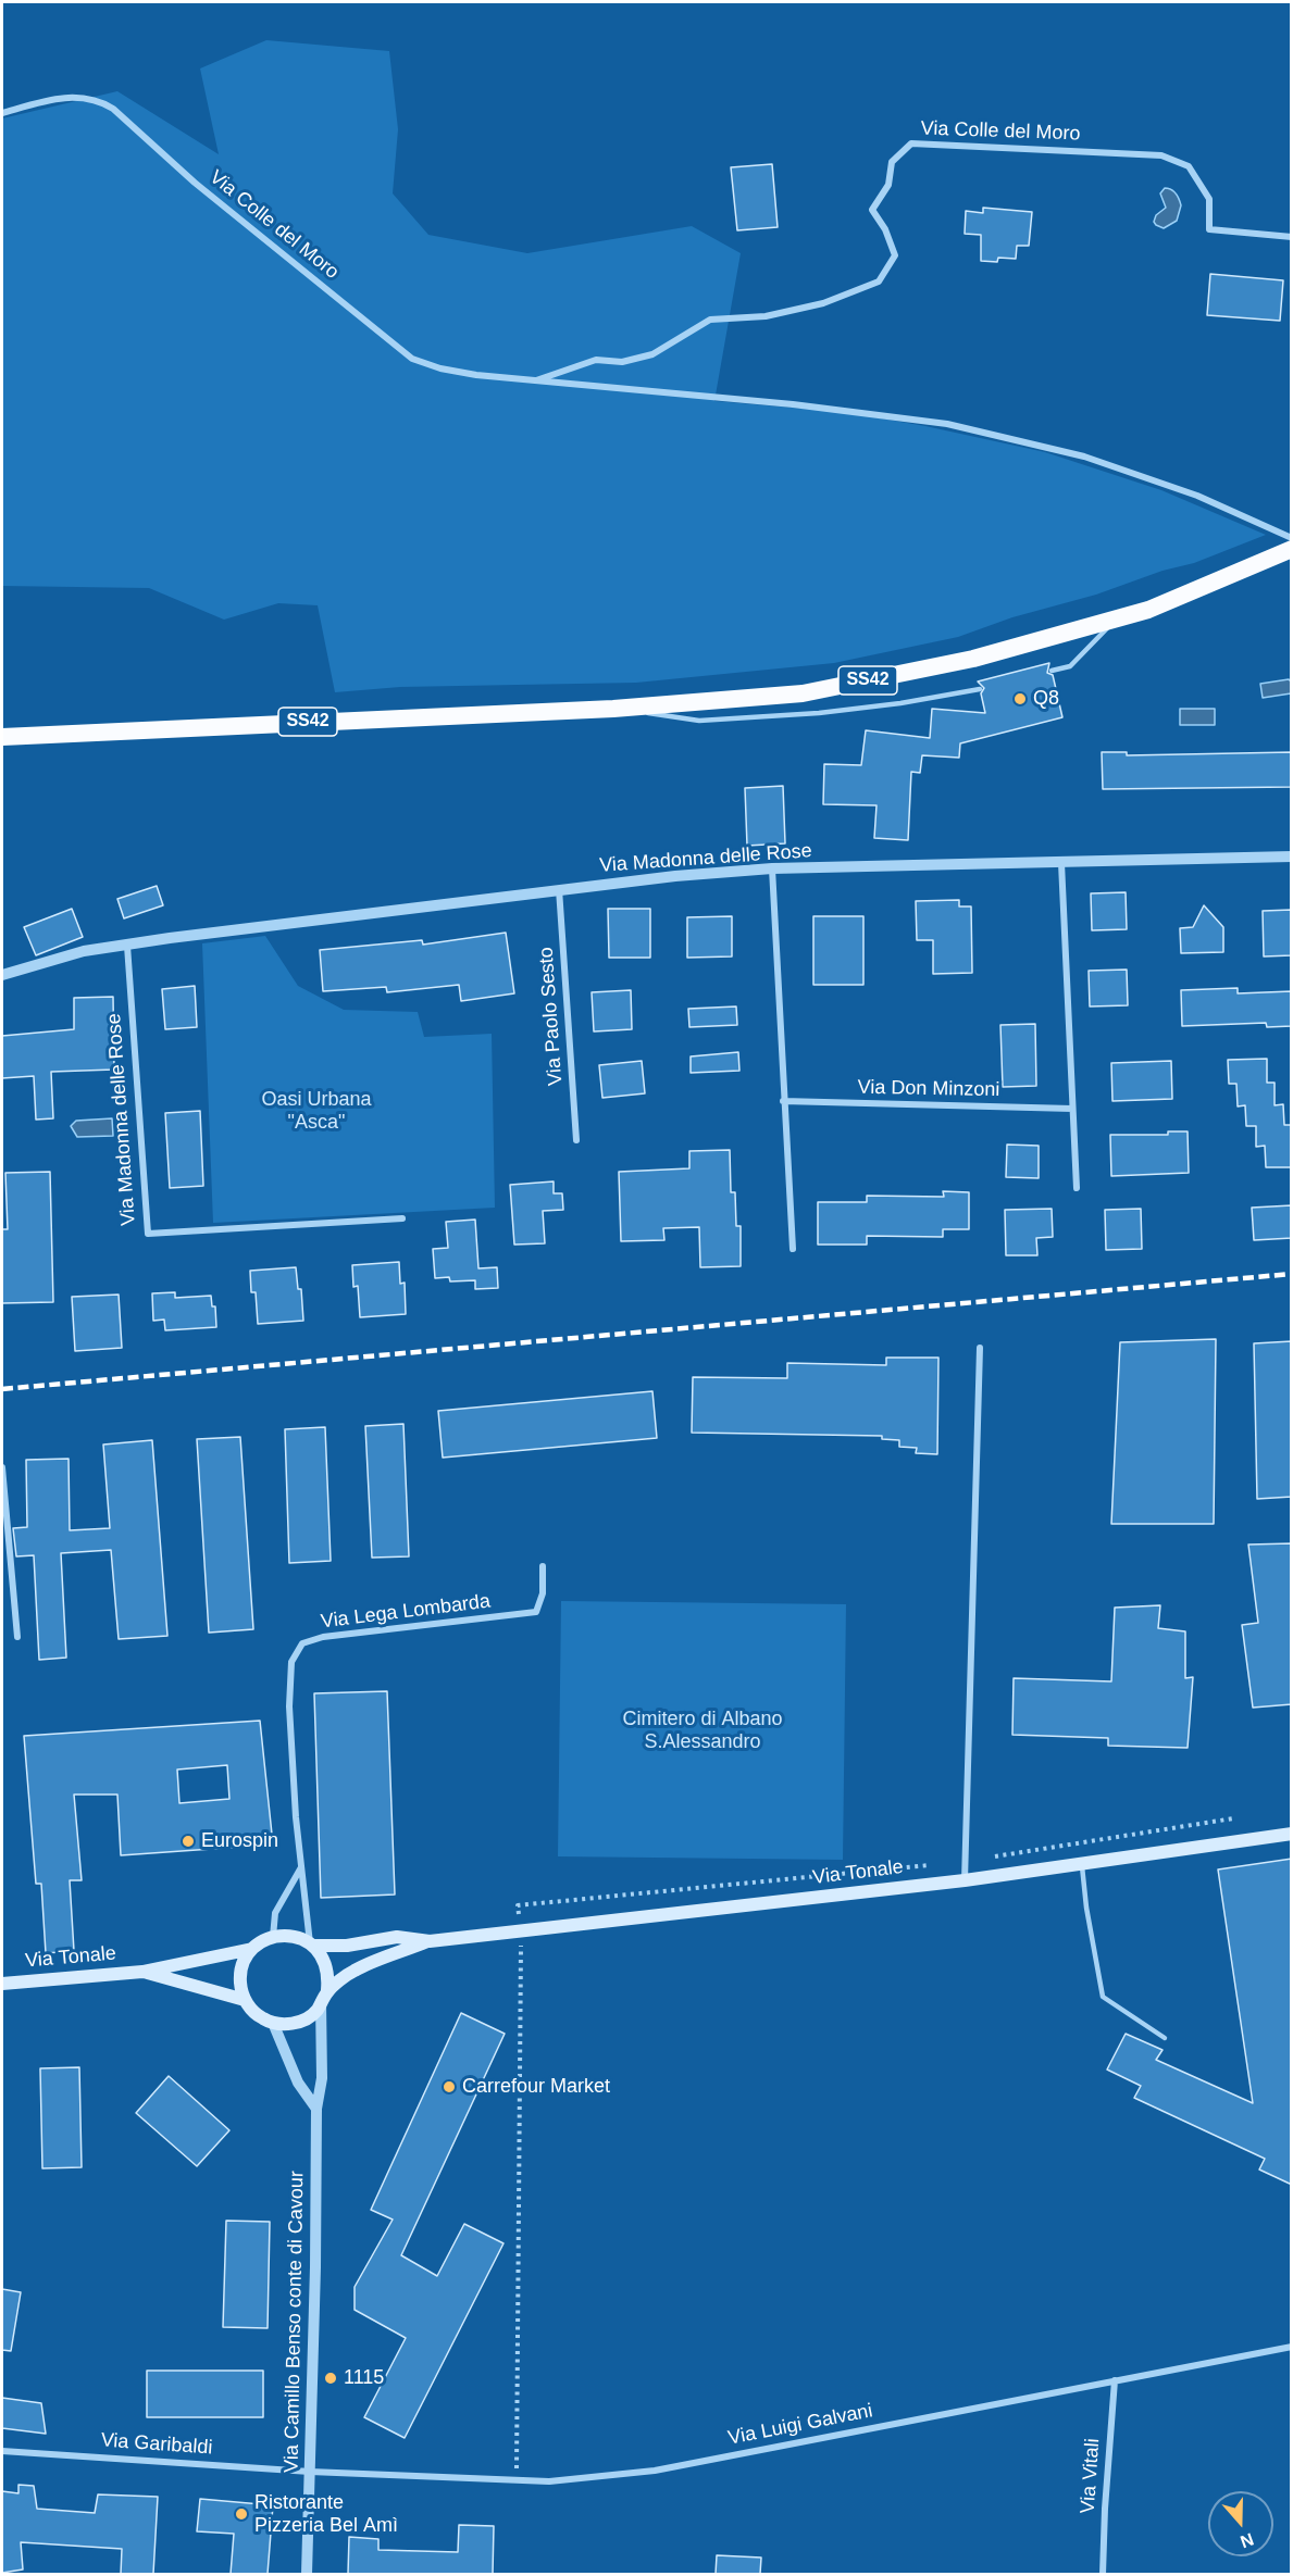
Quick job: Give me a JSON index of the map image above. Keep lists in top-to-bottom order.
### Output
{
  "streets": {
    "highway": ["SS42"],
    "main road": ["Via Tonale"],
    "street": [
      "Via Colle del Moro",
      "Via Madonna delle Rose",
      "Via Paolo Sesto",
      "Via Don Minzoni",
      "Via Lega Lombarda",
      "Via Camillo Benso conte di Cavour",
      "Via Luigi Galvani",
      "Via Garibaldi",
      "Via Vitali"
    ]
  },
  "crossings": [
    ["Via Madonna delle Rose", "Via Paolo Sesto"],
    ["Via Lega Lombarda", "Via Tonale"],
    ["Via Lega Lombarda", "Via Camillo Benso conte di Cavour"],
    ["Via Tonale", "Via Camillo Benso conte di Cavour"],
    ["Via Camillo Benso conte di Cavour", "Via Luigi Galvani"],
    ["Via Camillo Benso conte di Cavour", "Via Garibaldi"],
    ["Via Luigi Galvani", "Via Garibaldi"],
    ["Via Luigi Galvani", "Via Vitali"]
  ],
  "parks": ["Oasi Urbana \"Asca\"", "Cimitero di Albano S.Alessandro"],
  "places": [
    "Q8",
    "Eurospin",
    "Carrefour Market",
    "1115",
    "Ristorante Pizzeria Bel Amì"
  ],
  "north": "bottom"
}
